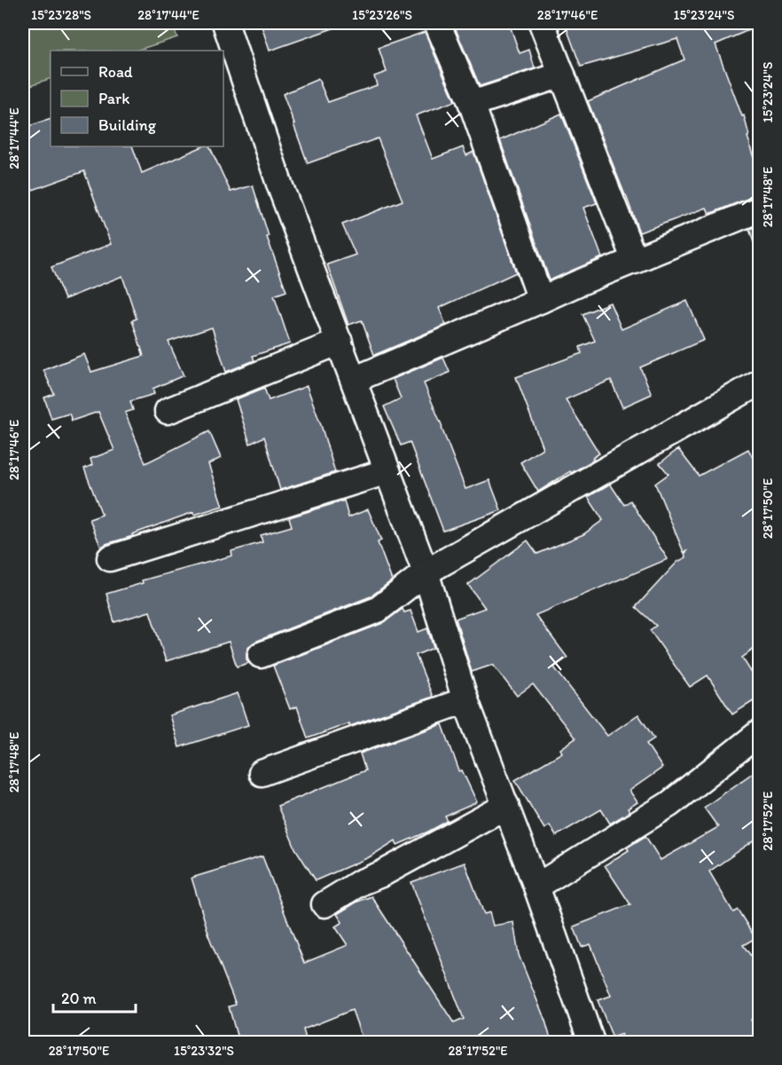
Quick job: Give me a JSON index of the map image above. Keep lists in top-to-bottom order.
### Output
{
  "legend": ["Road", "Park", "Building"],
  "scale_bar": "20 m",
  "coordinates": [
    "15°23'28\"S",
    "28°17'44\"E",
    "15°23'26\"S",
    "28°17'46\"E",
    "15°23'24\"S",
    "28°17'48\"E",
    "28°17'50\"E",
    "28°17'52\"E",
    "15°23'32\"S"
  ]
}
